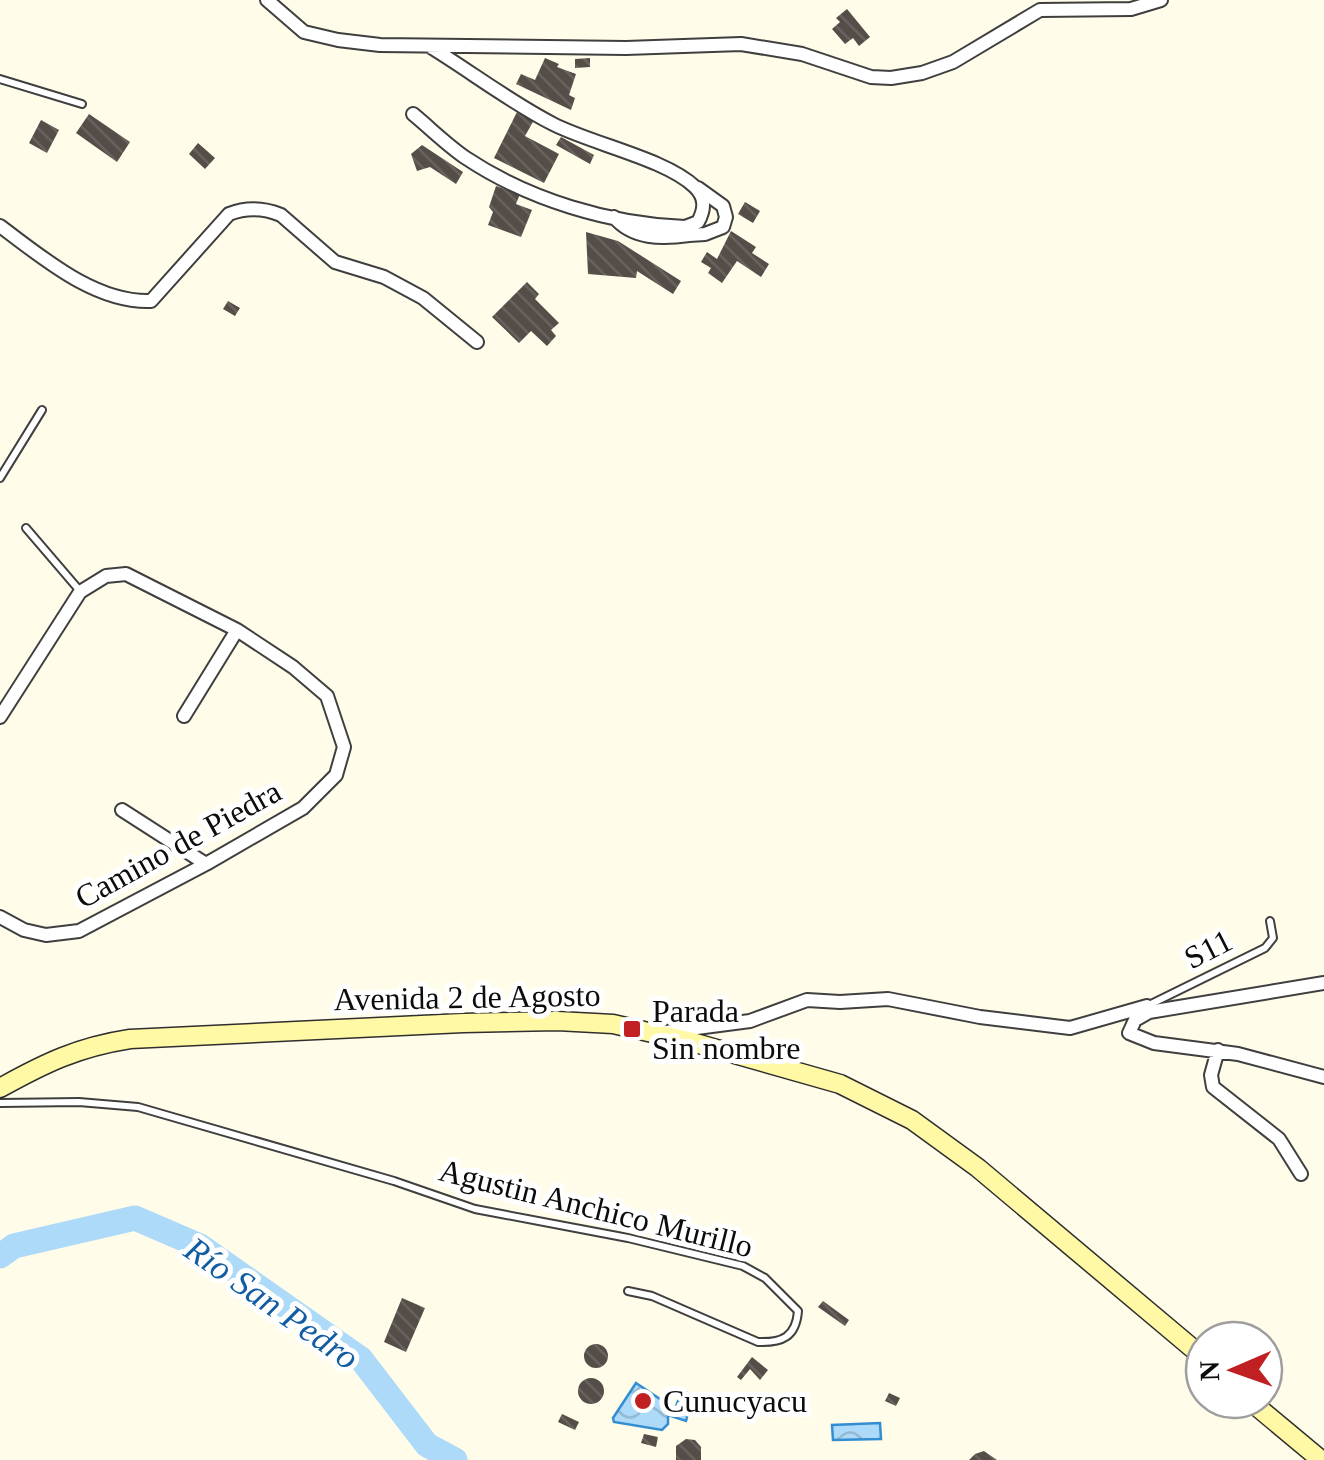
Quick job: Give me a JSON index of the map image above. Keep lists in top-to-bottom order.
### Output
{
  "streets": {
    "main road": ["Avenida 2 de Agosto"],
    "street": ["Camino de Piedra"],
    "lane": ["S11", "Agustin Anchico Murillo"]
  },
  "water": ["Río San Pedro"],
  "places": {
    "transit": ["Parada Sin nombre"],
    "other": ["Cunucyacu"]
  },
  "north": "left"
}
